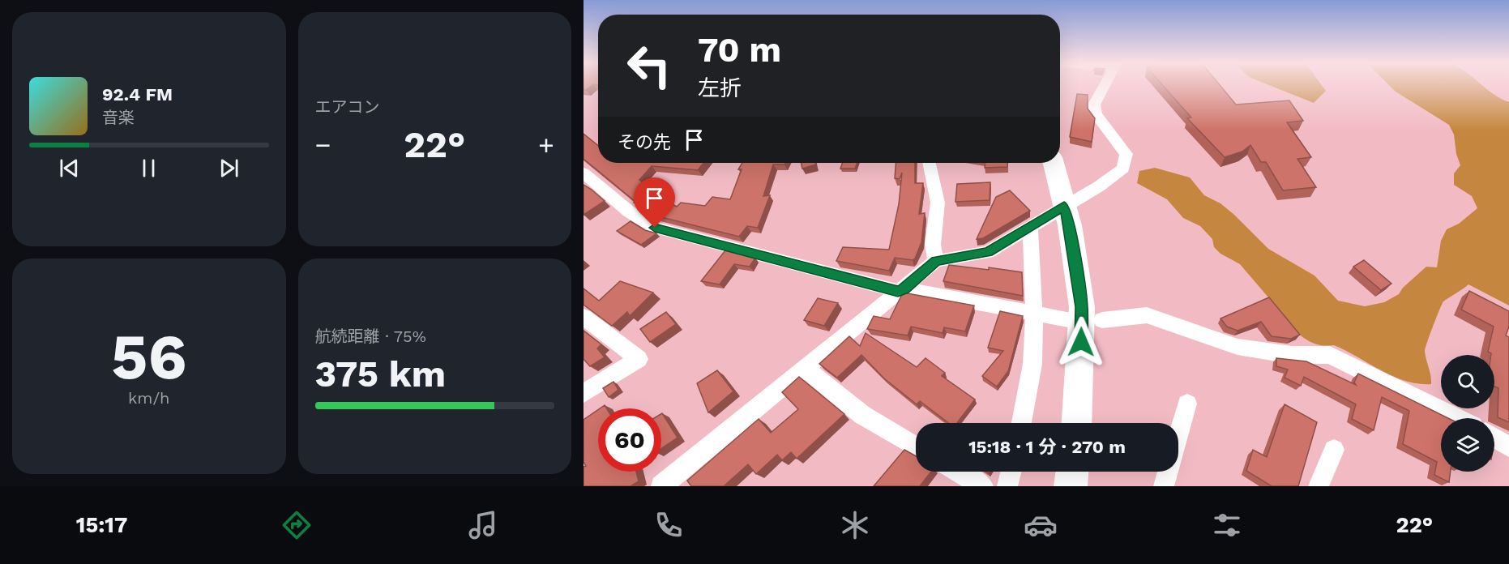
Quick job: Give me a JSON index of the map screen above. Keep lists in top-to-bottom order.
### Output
{
  "page": {
    "tile": [
      "エアコン",
      ["56", "km/h"],
      ["航続距離 · 75%", "375 km"]
    ],
    "turn": ["70 m", "左折"],
    "song": ["92.4 FM", "音楽"],
    "then": "その先",
    "heat": ["−", "22°", "+"],
    "limit": "60",
    "trip": "15:18 · 1 分 · 270 m",
    "tabs": ["15:17", "22°"]
  }
}
